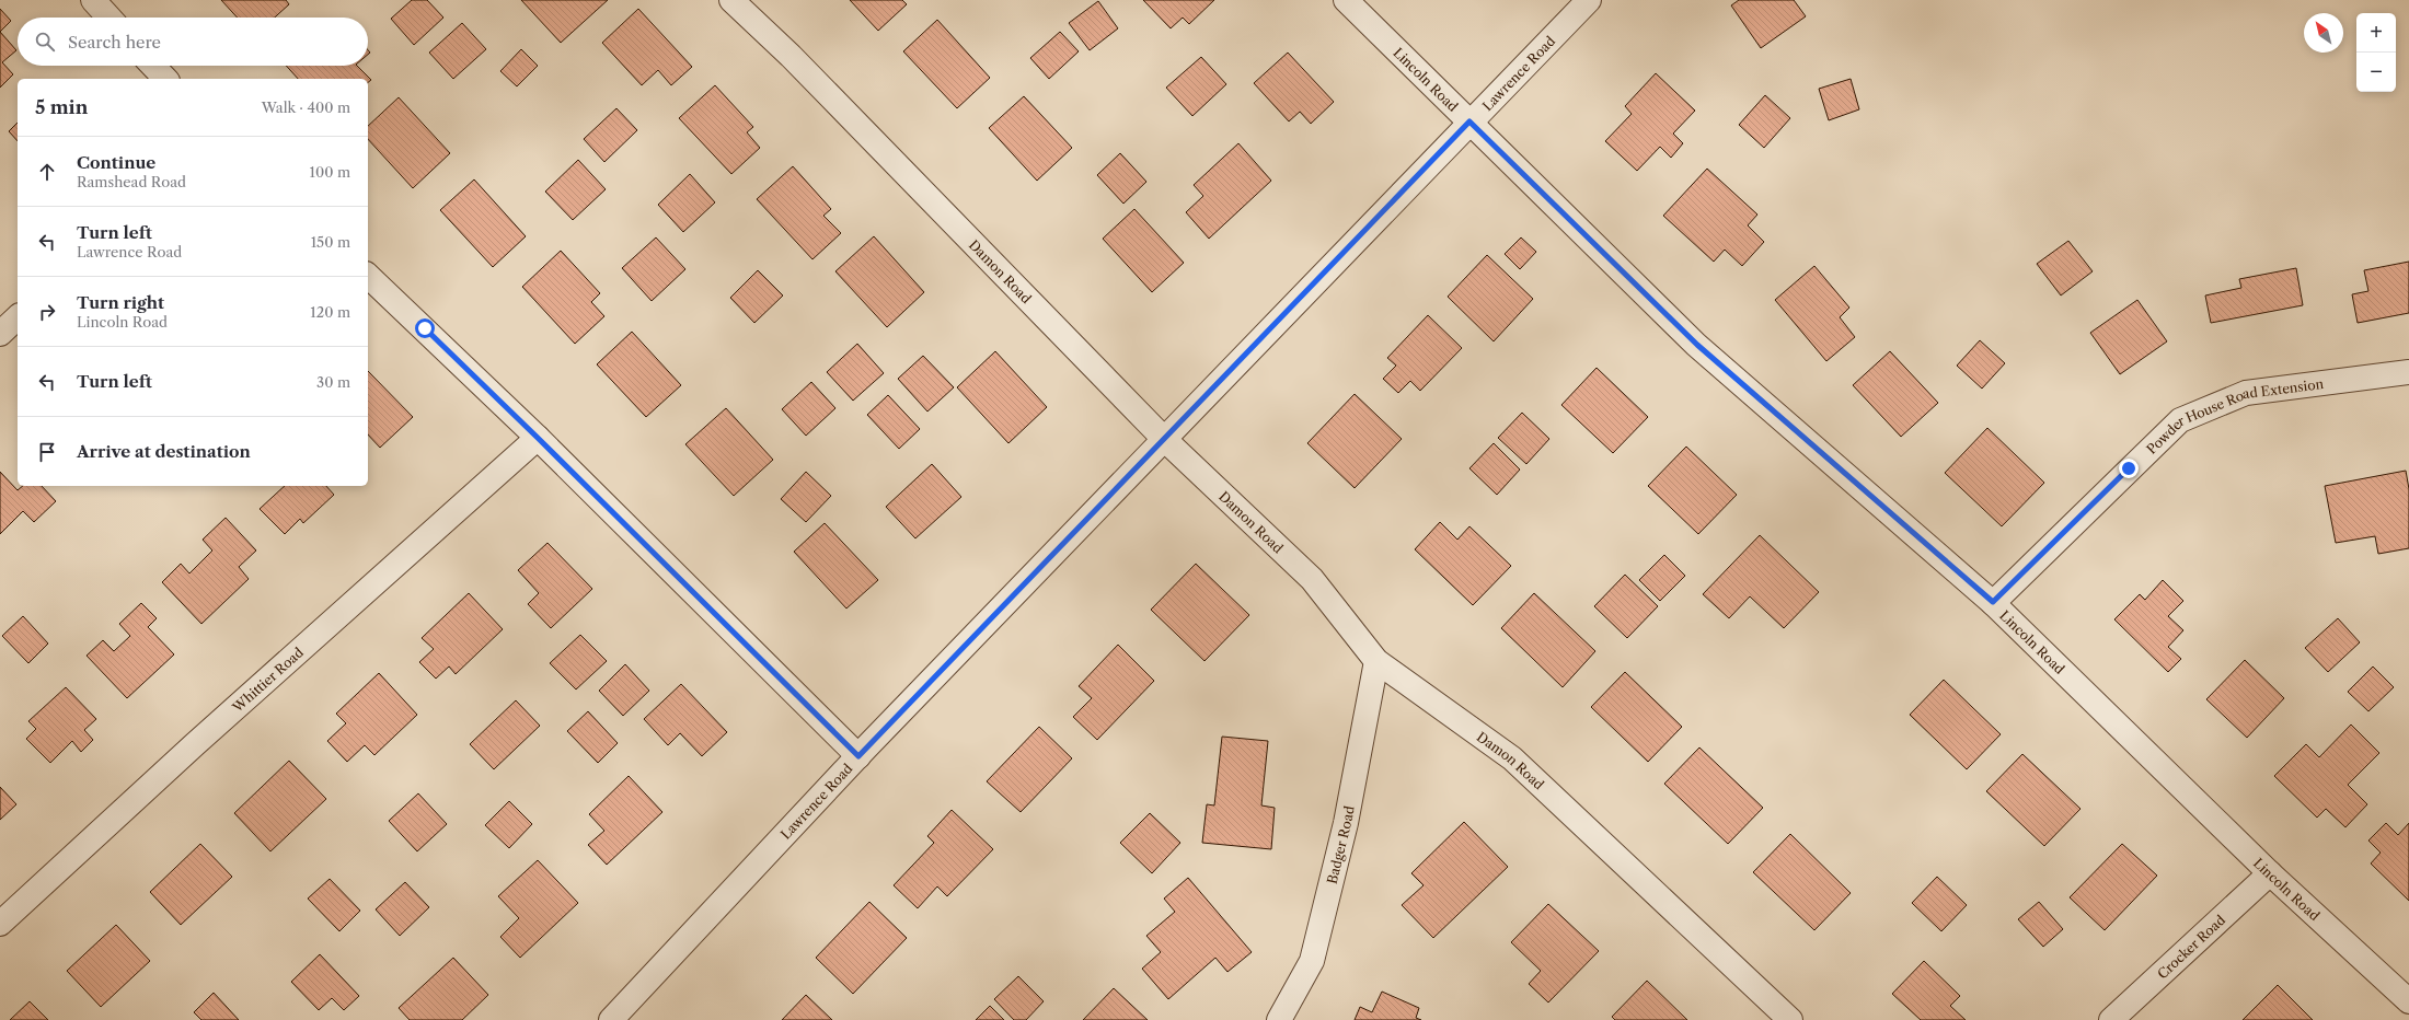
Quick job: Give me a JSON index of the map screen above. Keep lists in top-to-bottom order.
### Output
{
  "streets": {
    "street": [
      "Lawrence Road",
      "Lincoln Road",
      "Damon Road",
      "Powder House Road Extension",
      "Whittier Road",
      "Badger Road",
      "Crocker Road"
    ]
  },
  "crossings": [
    ["Lawrence Road", "Lincoln Road"],
    ["Lawrence Road", "Damon Road"],
    ["Lincoln Road", "Powder House Road Extension"],
    ["Lincoln Road", "Crocker Road"],
    ["Damon Road", "Badger Road"]
  ],
  "north": "top left",
  "page": {
    "map_buttons": ["+", "−"],
    "search": "Search here",
    "heading": ["5 min", "Walk · 400 m"],
    "list": [
      ["Continue", "Ramshead Road", "100 m"],
      ["Turn left", "Lawrence Road", "150 m"],
      ["Turn right", "Lincoln Road", "120 m"],
      ["Turn left", "30 m"],
      "Arrive at destination"
    ]
  }
}
